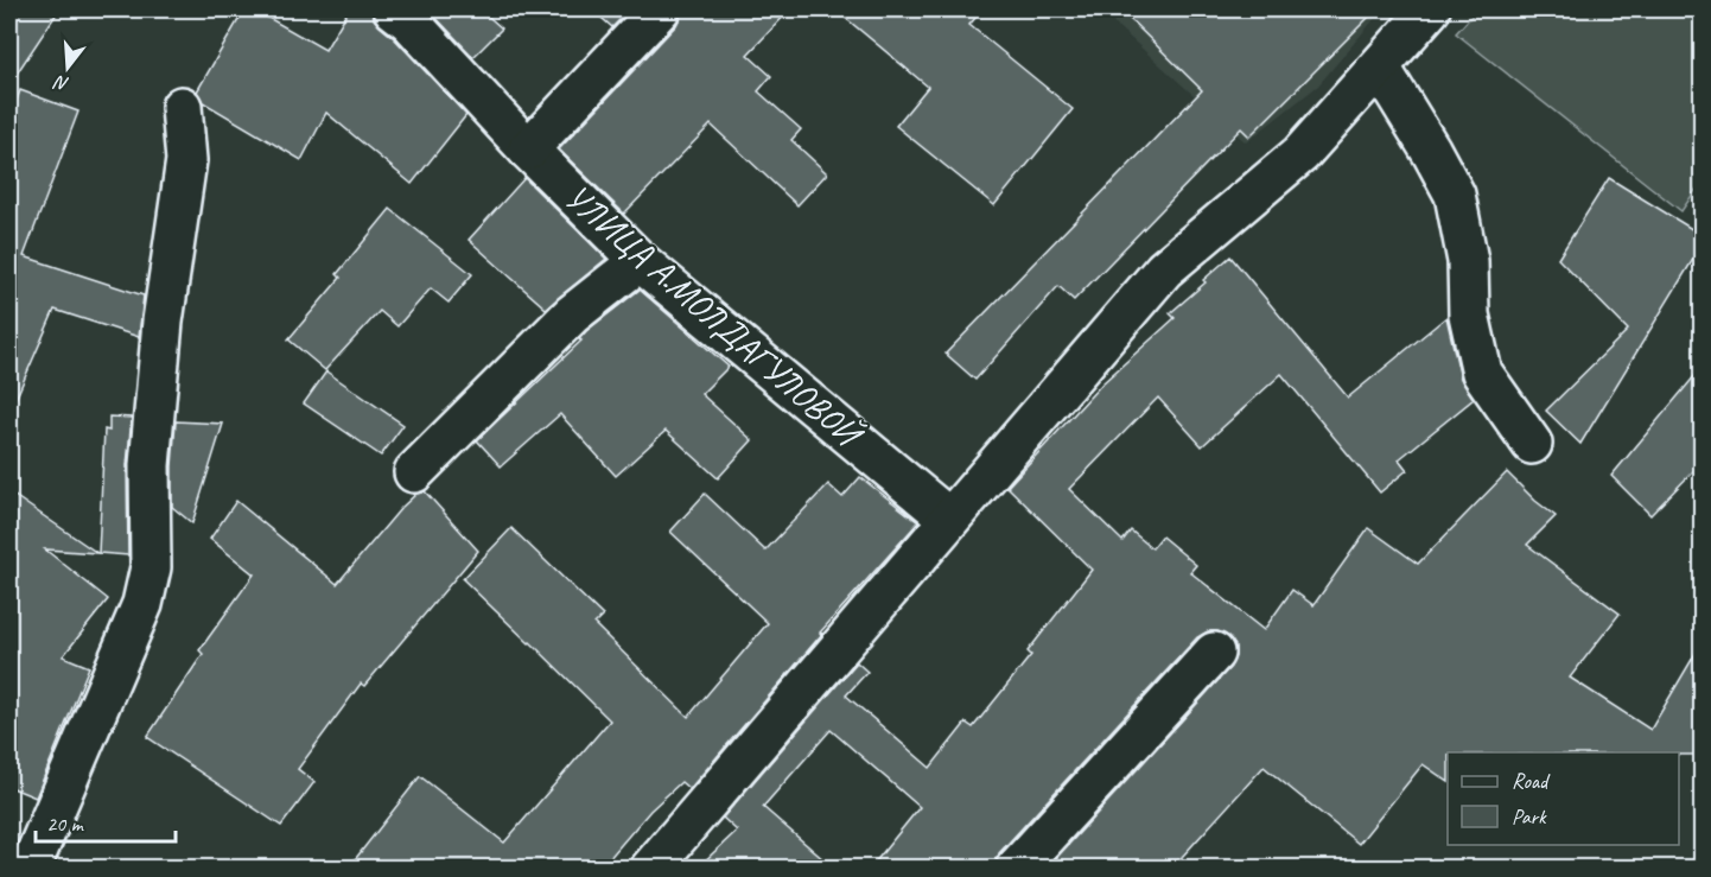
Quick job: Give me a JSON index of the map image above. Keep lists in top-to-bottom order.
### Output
{
  "streets": {
    "street": ["УЛИЦА А.МОЛДАГУЛОВОЙ"]
  },
  "legend": ["Road", "Park"],
  "scale_bar": "20 m",
  "north": "bottom"
}
